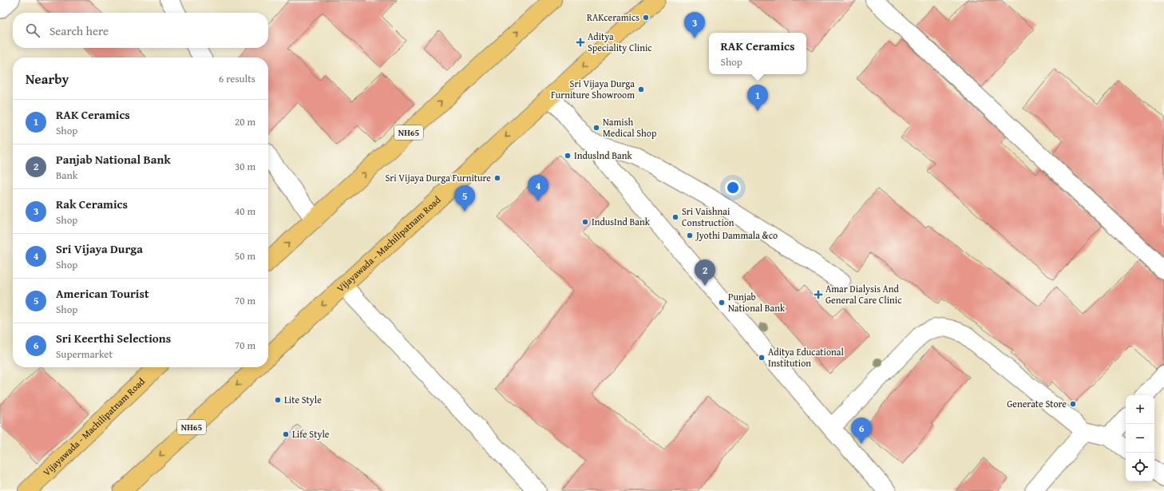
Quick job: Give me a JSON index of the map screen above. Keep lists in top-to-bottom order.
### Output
{
  "streets": {
    "highway": ["NH65", "Vijayawada - Machilipatnam Road"]
  },
  "places": {
    "other": [
      "RAKceramics",
      "Sri Vijaya Durga Furniture Showroom",
      "Namish Medical Shop",
      "Induslnd Bank",
      "Sri Vijaya Durga Furniture",
      "Sri Vaishnai Construction",
      "IndusInd Bank",
      "Jyothi Dammala &co",
      "Punjab National Bank",
      "Aditya Educational Institution",
      "Lite Style",
      "Generate Store",
      "Life Style"
    ],
    "health": ["Aditya Speciality Clinic", "Amar Dialysis And General Care Clinic"]
  },
  "page": {
    "pins": [
      "3",
      "1",
      "4",
      "5",
      "2",
      "6"
    ],
    "search": "Search here",
    "popup": ["RAK Ceramics", "Shop"],
    "heading": ["Nearby", "6 results"],
    "list": [
      {
        "mark": "1",
        "name": "RAK Ceramics",
        "note": "Shop",
        "value": "20 m"
      },
      {
        "mark": "2",
        "name": "Panjab National Bank",
        "note": "Bank",
        "value": "30 m"
      },
      {
        "mark": "3",
        "name": "Rak Ceramics",
        "note": "Shop",
        "value": "40 m"
      },
      {
        "mark": "4",
        "name": "Sri Vijaya Durga",
        "note": "Shop",
        "value": "50 m"
      },
      {
        "mark": "5",
        "name": "American Tourist",
        "note": "Shop",
        "value": "70 m"
      },
      {
        "mark": "6",
        "name": "Sri Keerthi Selections",
        "note": "Supermarket",
        "value": "70 m"
      }
    ],
    "map_buttons": ["+", "−"]
  }
}
